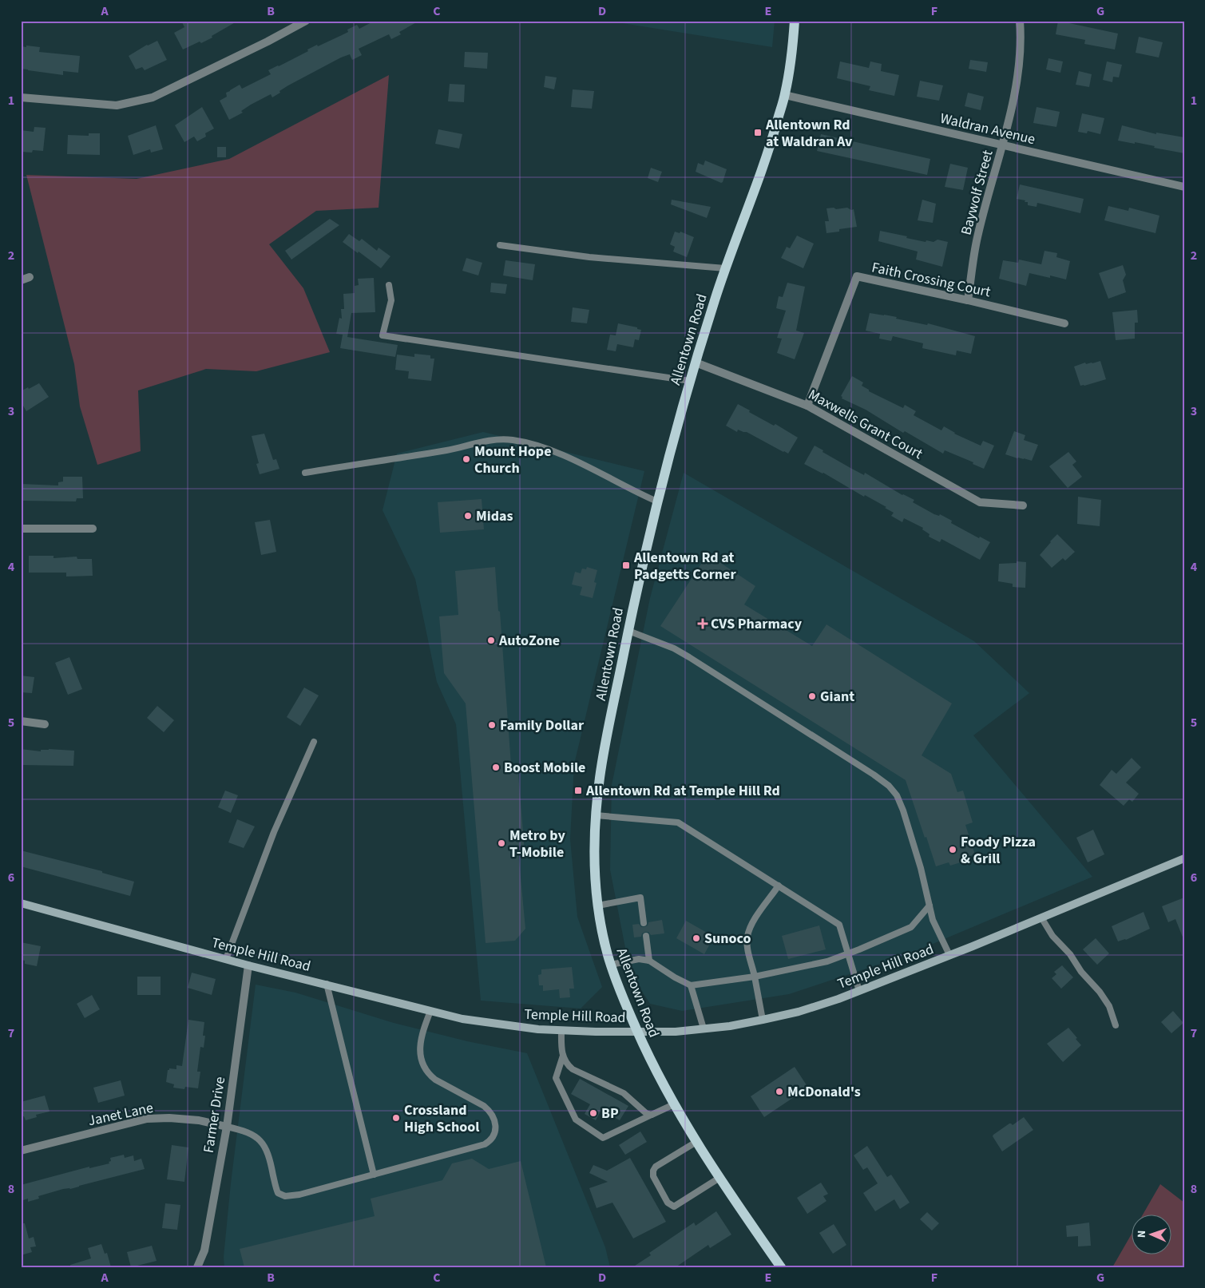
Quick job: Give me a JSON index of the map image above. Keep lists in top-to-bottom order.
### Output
{
  "streets": {
    "main road": ["Allentown Road", "Temple Hill Road"],
    "street": [
      "Waldran Avenue",
      "Baywolf Street",
      "Faith Crossing Court",
      "Maxwells Grant Court",
      "Janet Lane",
      "Farmer Drive"
    ]
  },
  "crossings": [
    ["Waldran Avenue", "Baywolf Street"],
    ["Waldran Avenue", "Allentown Road"],
    ["Baywolf Street", "Faith Crossing Court"],
    ["Faith Crossing Court", "Maxwells Grant Court"],
    ["Allentown Road", "Maxwells Grant Court"],
    ["Allentown Road", "Temple Hill Road"],
    ["Temple Hill Road", "Farmer Drive"],
    ["Janet Lane", "Farmer Drive"]
  ],
  "places": {
    "transit": ["Allentown Rd at Waldran Av", "Allentown Rd at Padgetts Corner", "Allentown Rd at Temple Hill Rd"],
    "other": [
      "Mount Hope Church",
      "Midas",
      "AutoZone",
      "Giant",
      "Family Dollar",
      "Boost Mobile",
      "Metro by T-Mobile",
      "Foody Pizza & Grill",
      "Sunoco",
      "McDonald's",
      "BP",
      "Crossland High School"
    ],
    "health": ["CVS Pharmacy"]
  },
  "north": "left",
  "grid": {
    "columns": [
      "A",
      "B",
      "C",
      "D",
      "E",
      "F",
      "G"
    ],
    "rows": [
      "1",
      "2",
      "3",
      "4",
      "5",
      "6",
      "7",
      "8"
    ]
  }
}
